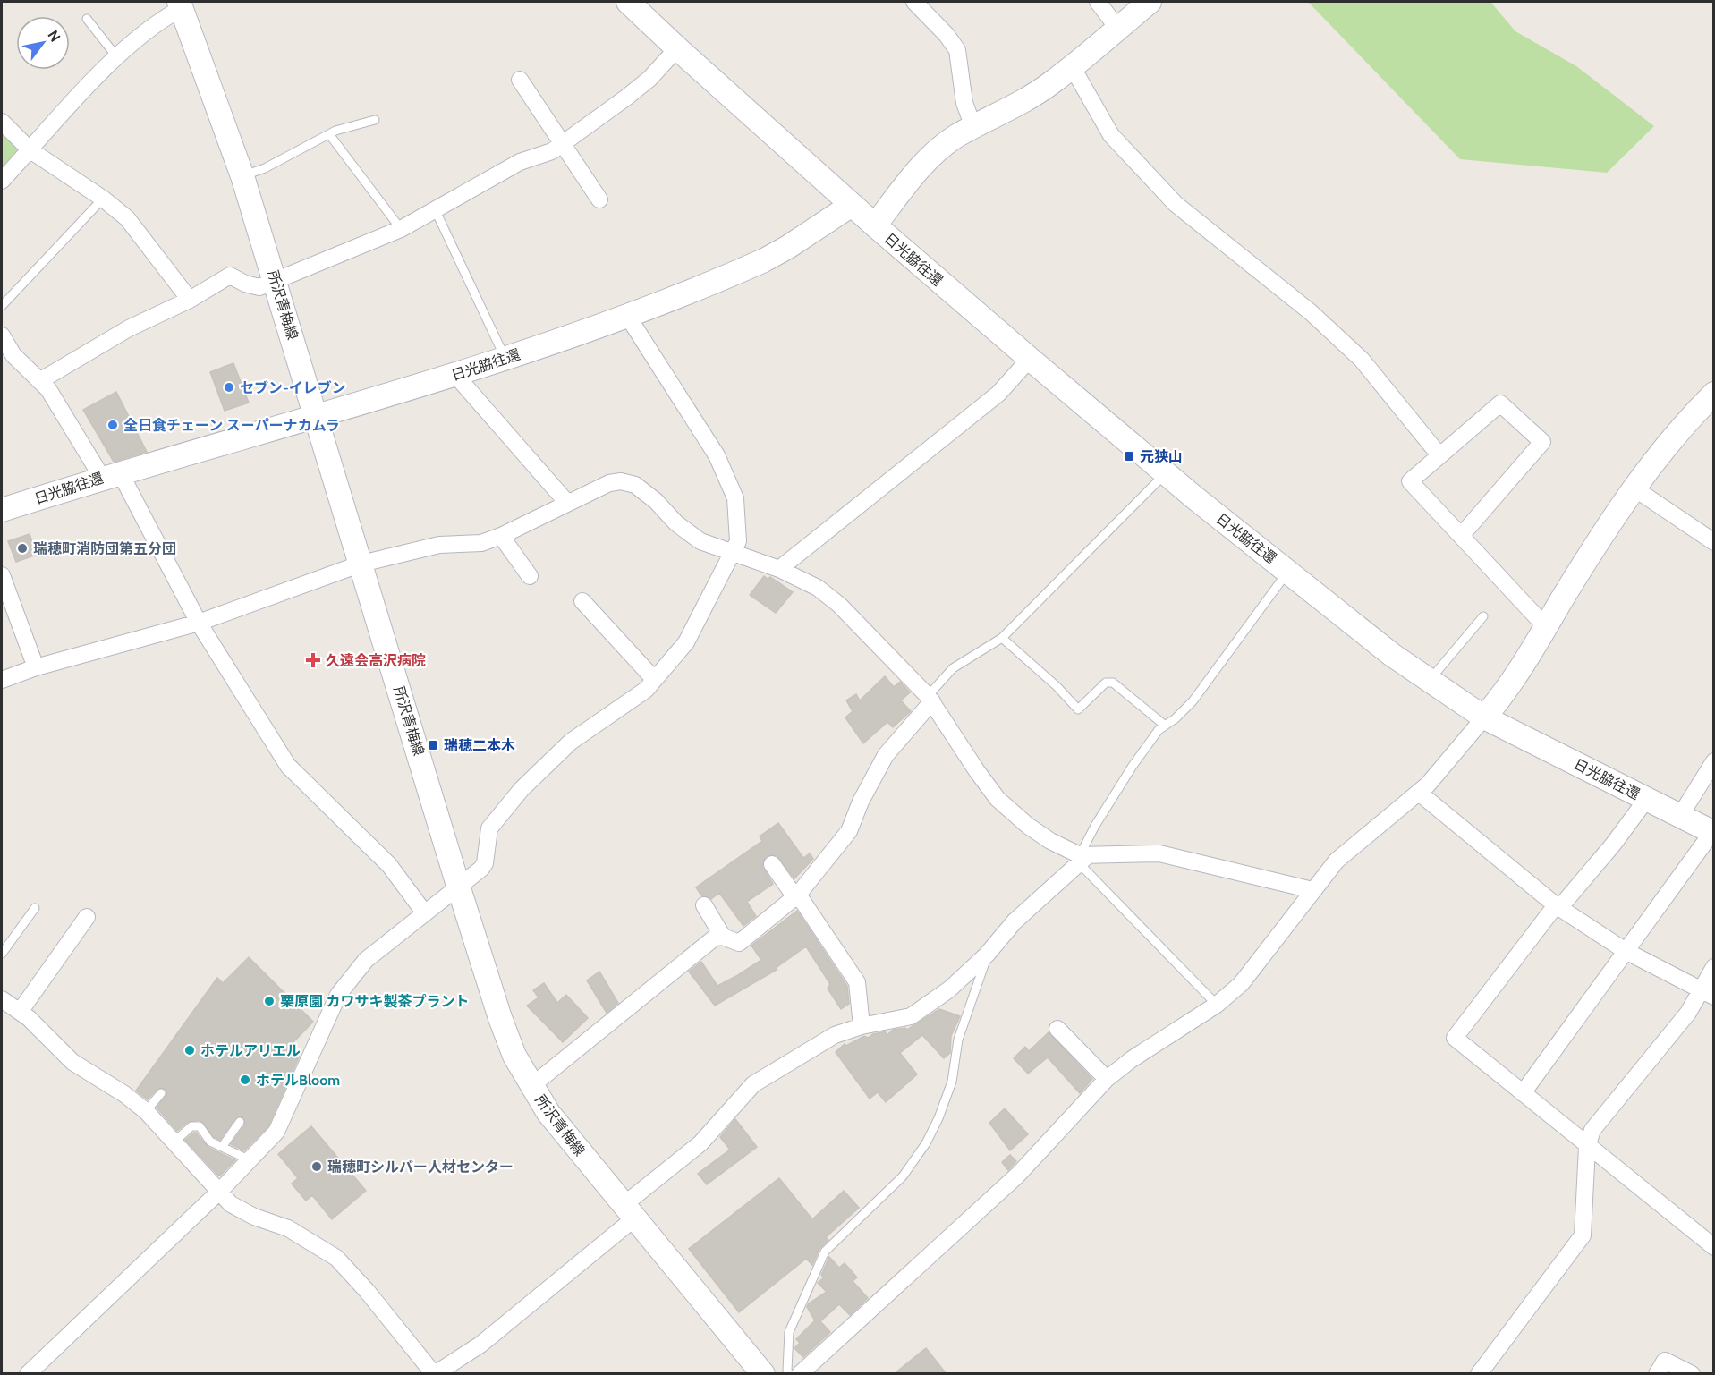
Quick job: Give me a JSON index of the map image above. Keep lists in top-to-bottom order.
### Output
{
  "streets": {
    "main road": ["日光脇往還", "所沢青梅線"]
  },
  "crossings": [
    ["日光脇往還", "所沢青梅線"]
  ],
  "places": {
    "other": [
      "セブン-イレブン",
      "全日食チェーン スーパーナカムラ",
      "瑞穂町消防団第五分団",
      "栗原園 カワサキ製茶プラント",
      "ホテルアリエル",
      "ホテルBloom",
      "瑞穂町シルバー人材センター"
    ],
    "transit": ["元狭山", "瑞穂二本木"],
    "health": ["久遠会高沢病院"]
  },
  "north": "top right"
}
